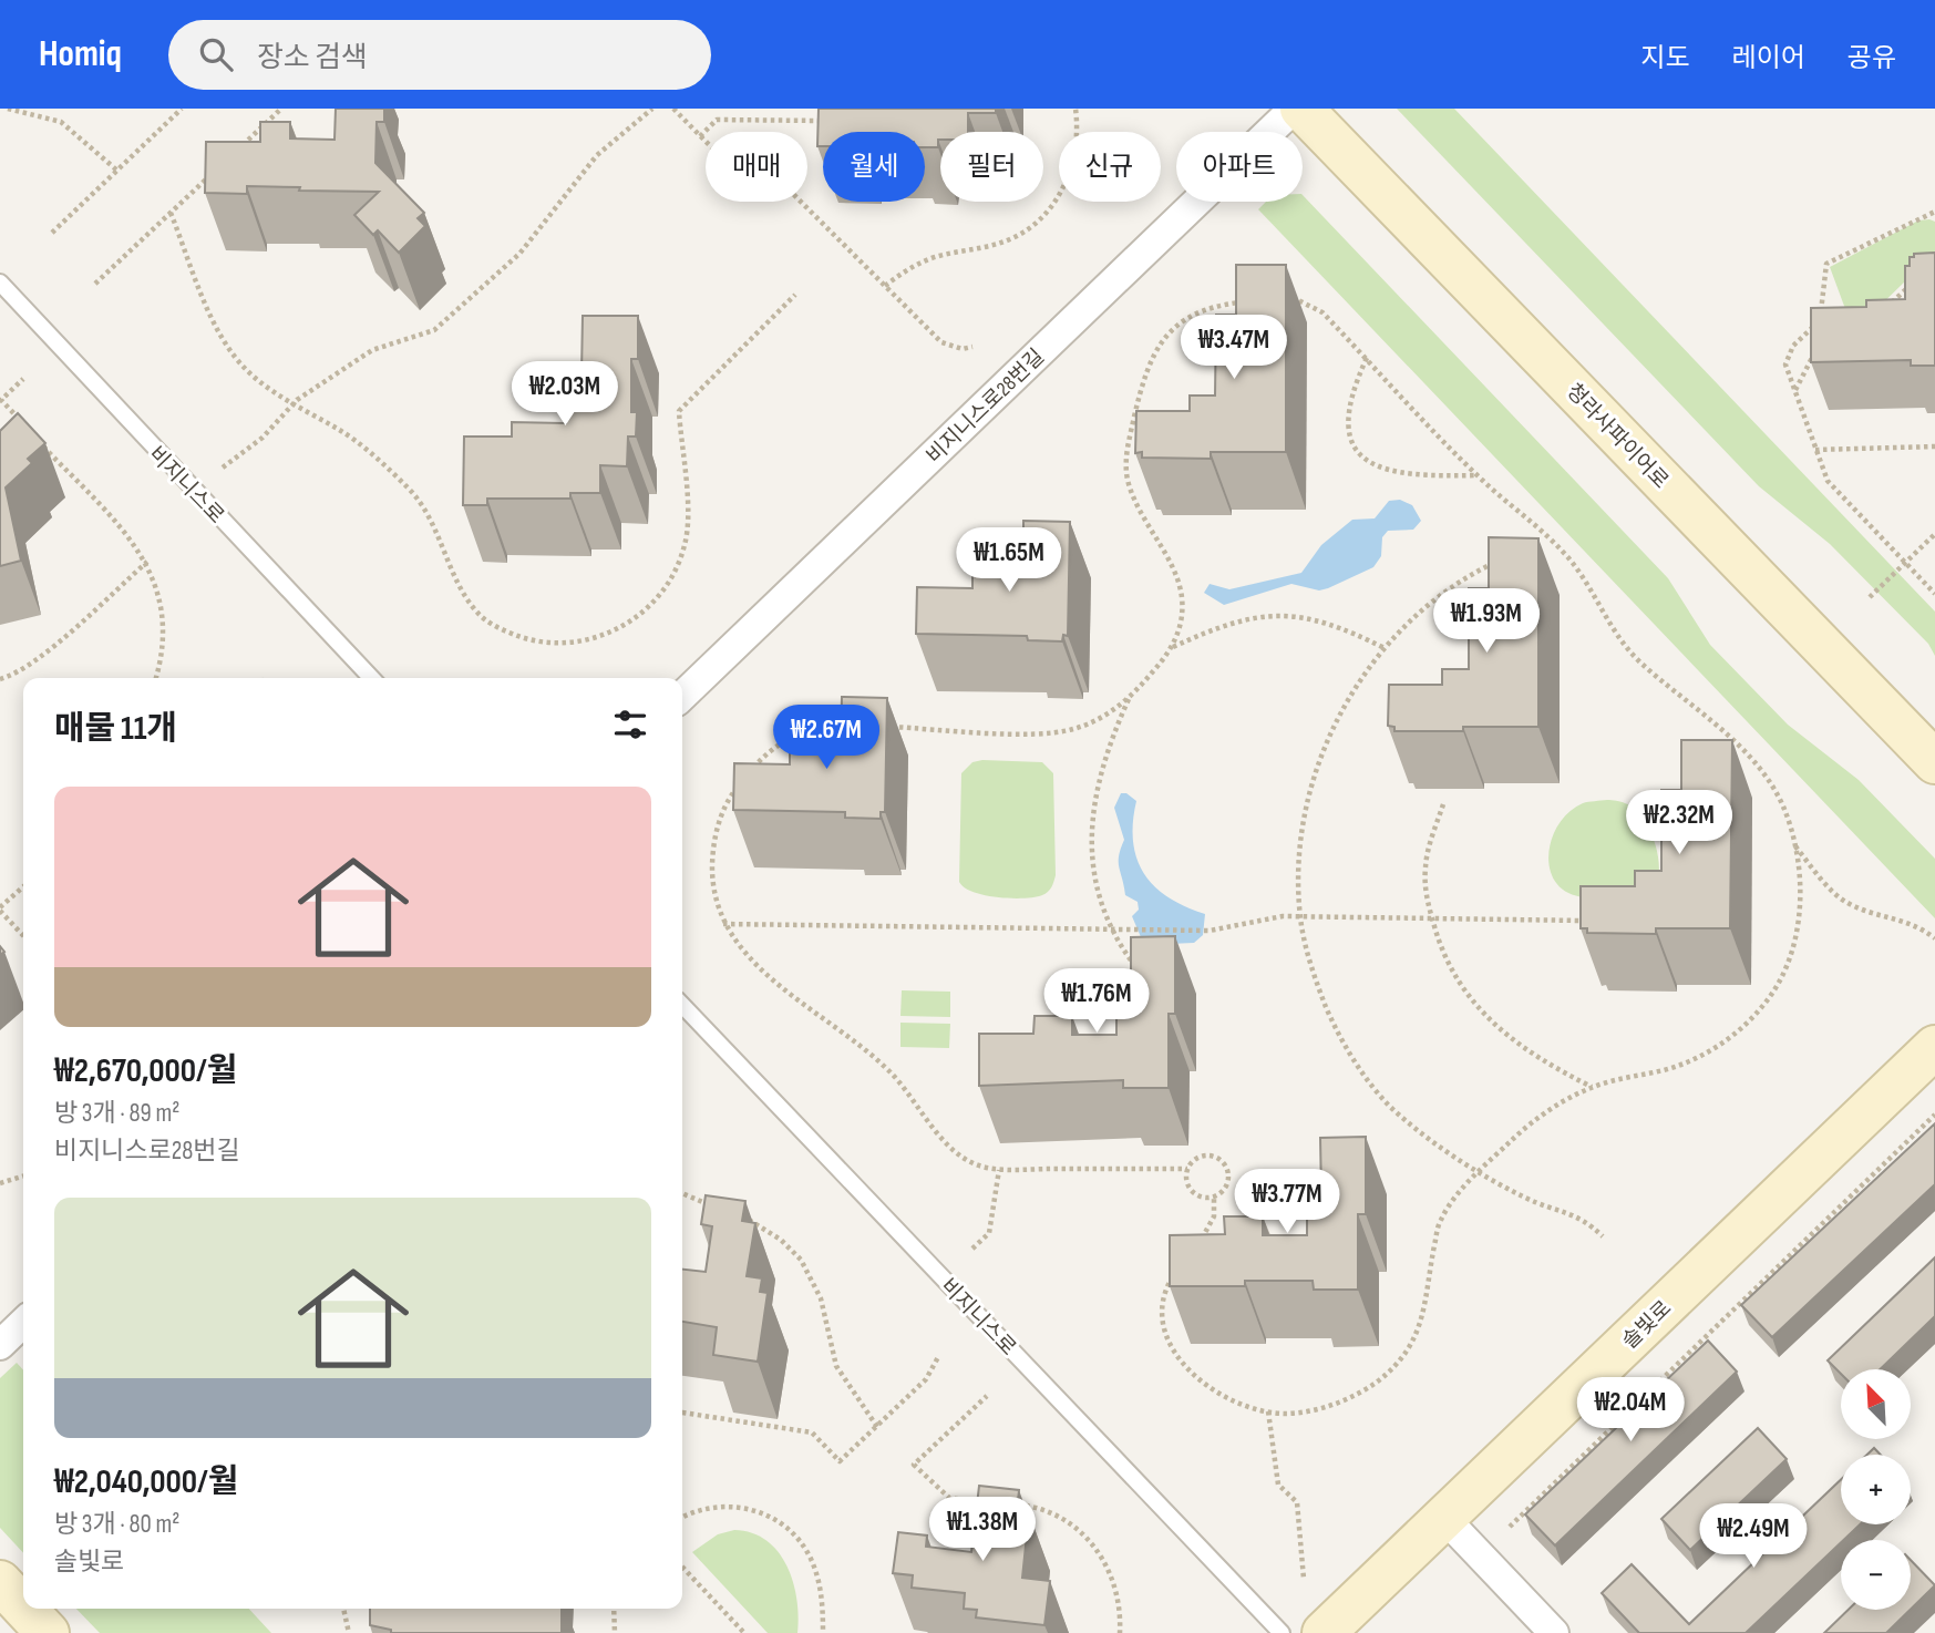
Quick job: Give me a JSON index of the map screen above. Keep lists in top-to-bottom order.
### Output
{
  "streets": {
    "street": ["비지니스로28번길", "청라사파이어로", "솔빛로"],
    "lane": ["비지니스로"]
  },
  "north": "top left",
  "page": {
    "header": "Homiq",
    "search": "장소 검색",
    "nav": ["지도", "레이어", "공유"],
    "chip": [
      "매매",
      "월세",
      "필터",
      "신규",
      "아파트"
    ],
    "price": [
      "₩3.47M",
      "₩2.03M",
      "₩1.65M",
      "₩1.93M",
      "₩2.67M",
      "₩2.32M",
      "₩1.76M",
      "₩3.77M",
      "₩2.04M",
      "₩1.38M",
      "₩2.49M"
    ],
    "heading": "매물 11개",
    "list": [
      {
        "name": "₩2,670,000/월",
        "note": "방 3개 · 89 m² · 비지니스로28번길"
      },
      {
        "name": "₩2,040,000/월",
        "note": "방 3개 · 80 m² · 솔빛로"
      }
    ],
    "map_buttons": ["+", "−"]
  }
}
